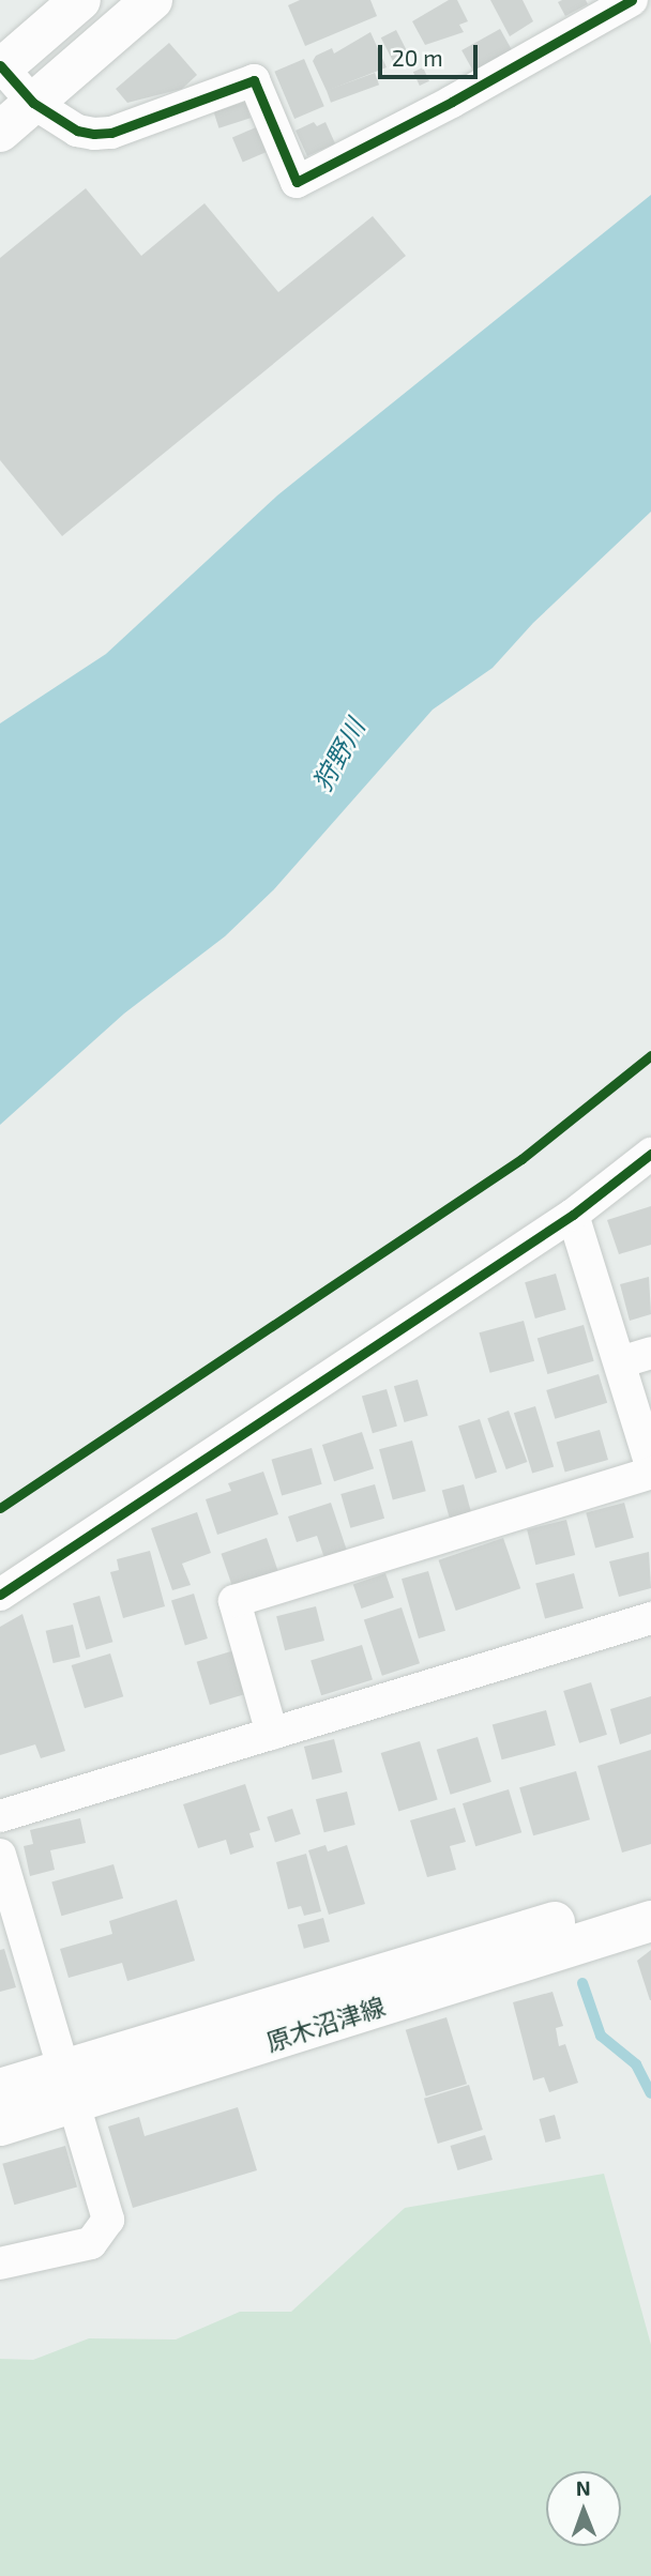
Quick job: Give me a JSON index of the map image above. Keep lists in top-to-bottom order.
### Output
{
  "streets": {
    "main road": ["原木沼津線"]
  },
  "water": ["狩野川"],
  "scale_bar": "20 m",
  "north": "top"
}
